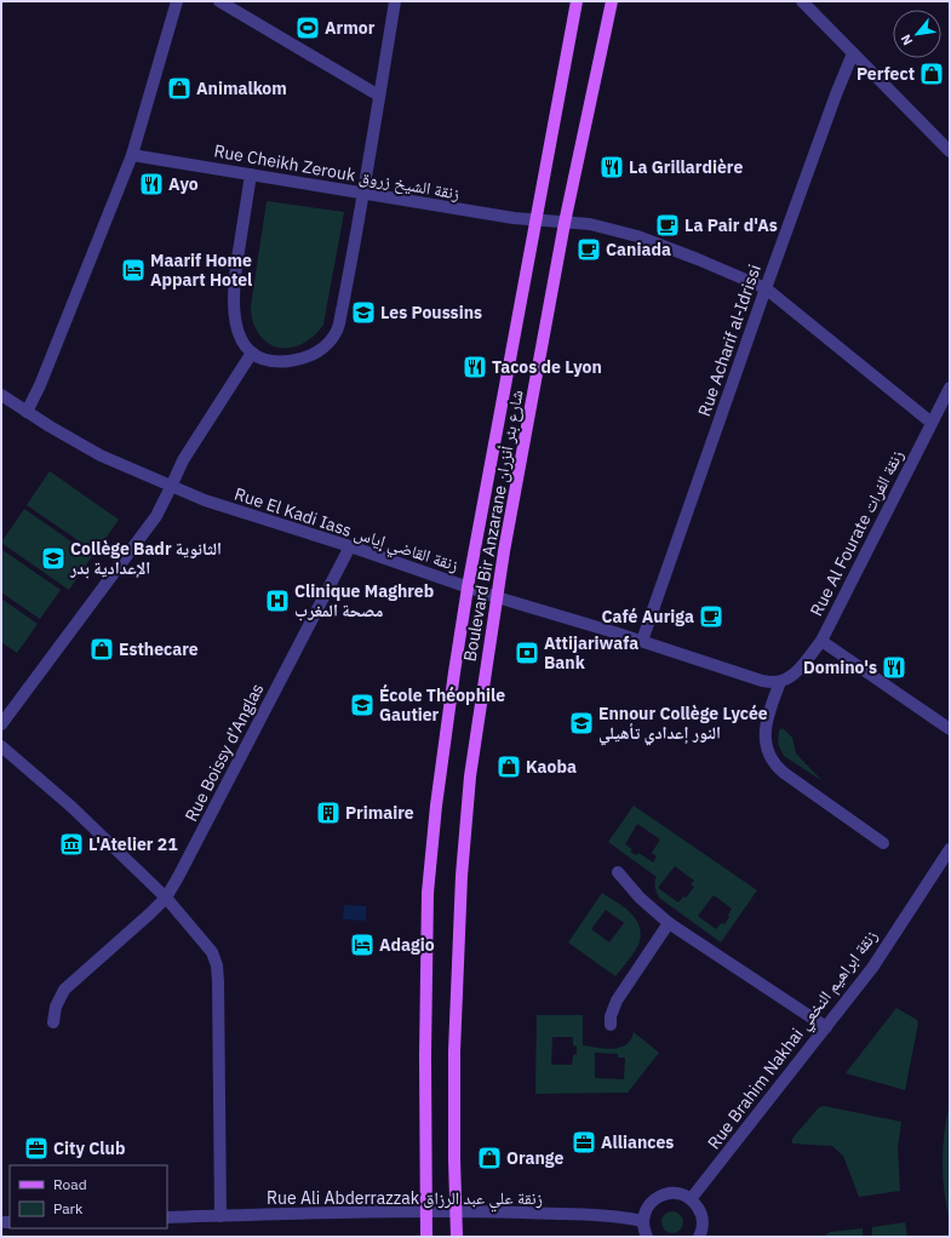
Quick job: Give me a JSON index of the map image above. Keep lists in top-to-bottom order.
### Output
{
  "streets": {
    "main road": ["Boulevard Bir Anzarane شارع بئر أنزران"],
    "street": [
      "Rue Cheikh Zerouk زنقة الشيخ زروق",
      "Rue Acharif al-Idrissi",
      "Rue El Kadi Iass زنقة القاضي إياس",
      "Rue Al Fourate زنقة الفرات",
      "Rue Boissy d’Anglas",
      "Rue Brahim Nakhai زنقة ابراهيم النخعي",
      "Rue Ali Abderrazzak زنقة علي عبد الرزاق"
    ]
  },
  "crossings": [
    ["Rue Cheikh Zerouk زنقة الشيخ زروق", "Rue Acharif al-Idrissi"],
    ["Rue Cheikh Zerouk زنقة الشيخ زروق", "Boulevard Bir Anzarane شارع بئر أنزران"],
    ["Rue Cheikh Zerouk زنقة الشيخ زروق", "Rue Al Fourate زنقة الفرات"],
    ["Rue Acharif al-Idrissi", "Rue El Kadi Iass زنقة القاضي إياس"],
    ["Boulevard Bir Anzarane شارع بئر أنزران", "Rue El Kadi Iass زنقة القاضي إياس"],
    ["Boulevard Bir Anzarane شارع بئر أنزران", "Rue Ali Abderrazzak زنقة علي عبد الرزاق"],
    ["Rue El Kadi Iass زنقة القاضي إياس", "Rue Al Fourate زنقة الفرات"],
    ["Rue El Kadi Iass زنقة القاضي إياس", "Rue Boissy d’Anglas"]
  ],
  "places": {
    "sports": ["Armor"],
    "shop": [
      "Perfect",
      "Animalkom",
      "Esthecare",
      "Kaoba",
      "Orange"
    ],
    "restaurant": [
      "La Grillardière",
      "Ayo",
      "Tacos de Lyon",
      "Domino's"
    ],
    "cafe": ["La Pair d'As", "Caniada", "Café Auriga"],
    "hotel": ["Maarif Home Appart Hotel", "Adagio"],
    "school or university": [
      "Les Poussins",
      "Collège Badr الثانوية الإعدادية بدر",
      "École Théophile Gautier",
      "Ennour Collège Lycée النور إعدادي تأهيلي"
    ],
    "hospital": ["Clinique Maghreb مصحة المغرب"],
    "bank": ["Attijariwafa Bank"],
    "building": ["Primaire"],
    "museum": ["L'Atelier 21"],
    "office": ["Alliances", "City Club"]
  },
  "legend": ["Road", "Park"],
  "north": "bottom left"
}
